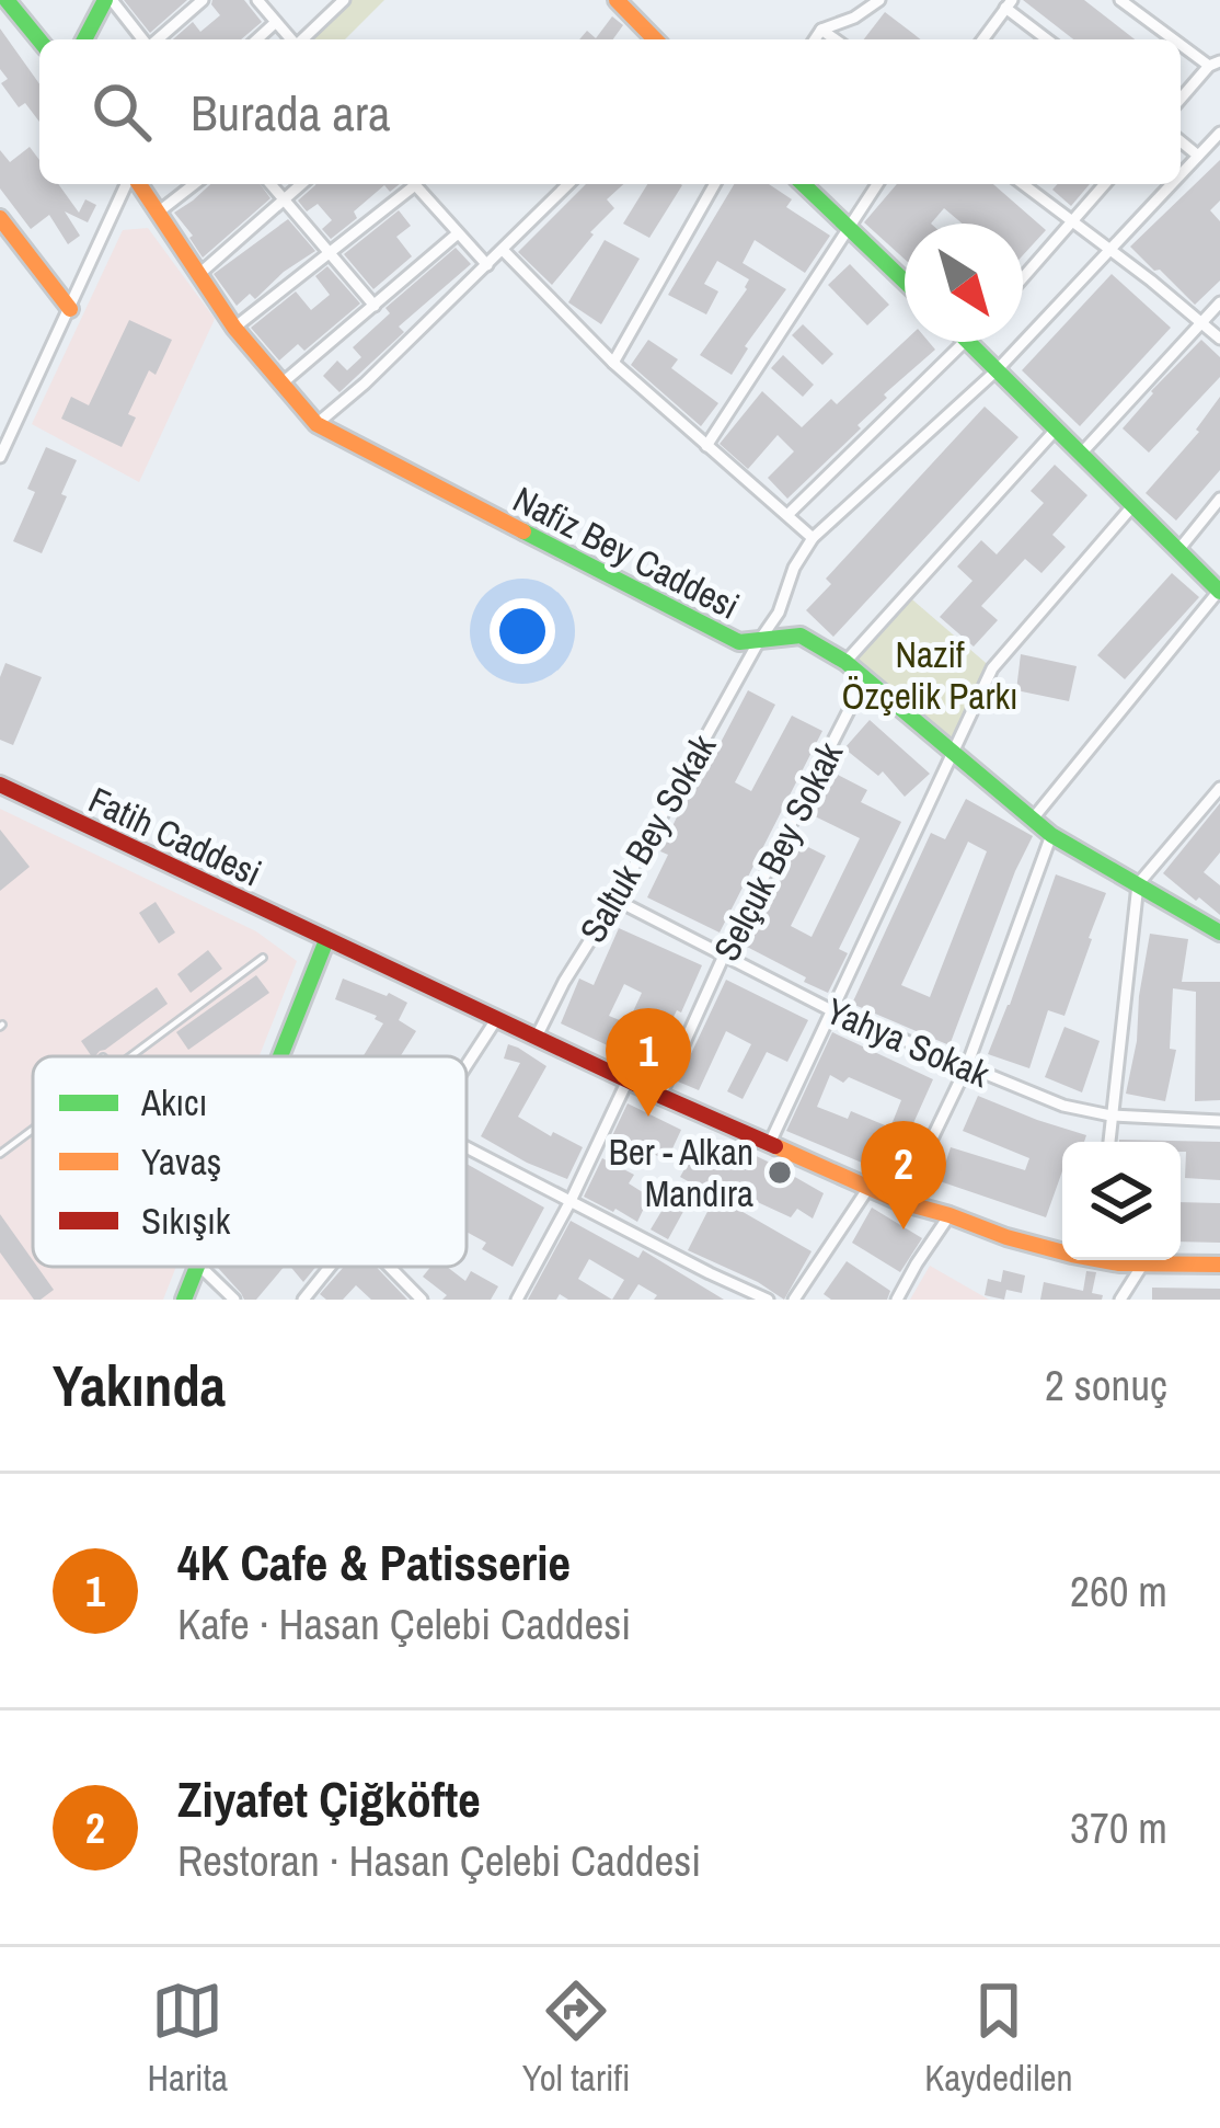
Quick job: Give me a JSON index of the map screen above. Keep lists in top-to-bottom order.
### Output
{
  "streets": {
    "street": [
      "Nafiz Bey Caddesi",
      "Fatih Caddesi",
      "Saltuk Bey Sokak",
      "Selçuk Bey Sokak",
      "Yahya Sokak"
    ]
  },
  "crossings": [
    ["Nafiz Bey Caddesi", "Saltuk Bey Sokak"],
    ["Fatih Caddesi", "Saltuk Bey Sokak"],
    ["Fatih Caddesi", "Selçuk Bey Sokak"],
    ["Saltuk Bey Sokak", "Yahya Sokak"],
    ["Selçuk Bey Sokak", "Yahya Sokak"]
  ],
  "parks": ["Nazif Özçelik Parkı"],
  "places": ["Ber - Alkan Mandıra"],
  "legend": ["Akıcı", "Yavaş", "Sıkışık"],
  "north": "bottom right",
  "page": {
    "search": "Burada ara",
    "pins": ["1", "2"],
    "heading": ["Yakında", "2 sonuç"],
    "list": [
      {
        "mark": "1",
        "name": "4K Cafe & Patisserie",
        "note": "Kafe · Hasan Çelebi Caddesi",
        "value": "260 m"
      },
      {
        "mark": "2",
        "name": "Ziyafet Çiğköfte",
        "note": "Restoran · Hasan Çelebi Caddesi",
        "value": "370 m"
      }
    ],
    "nav": ["Harita", "Yol tarifi", "Kaydedilen"]
  }
}
